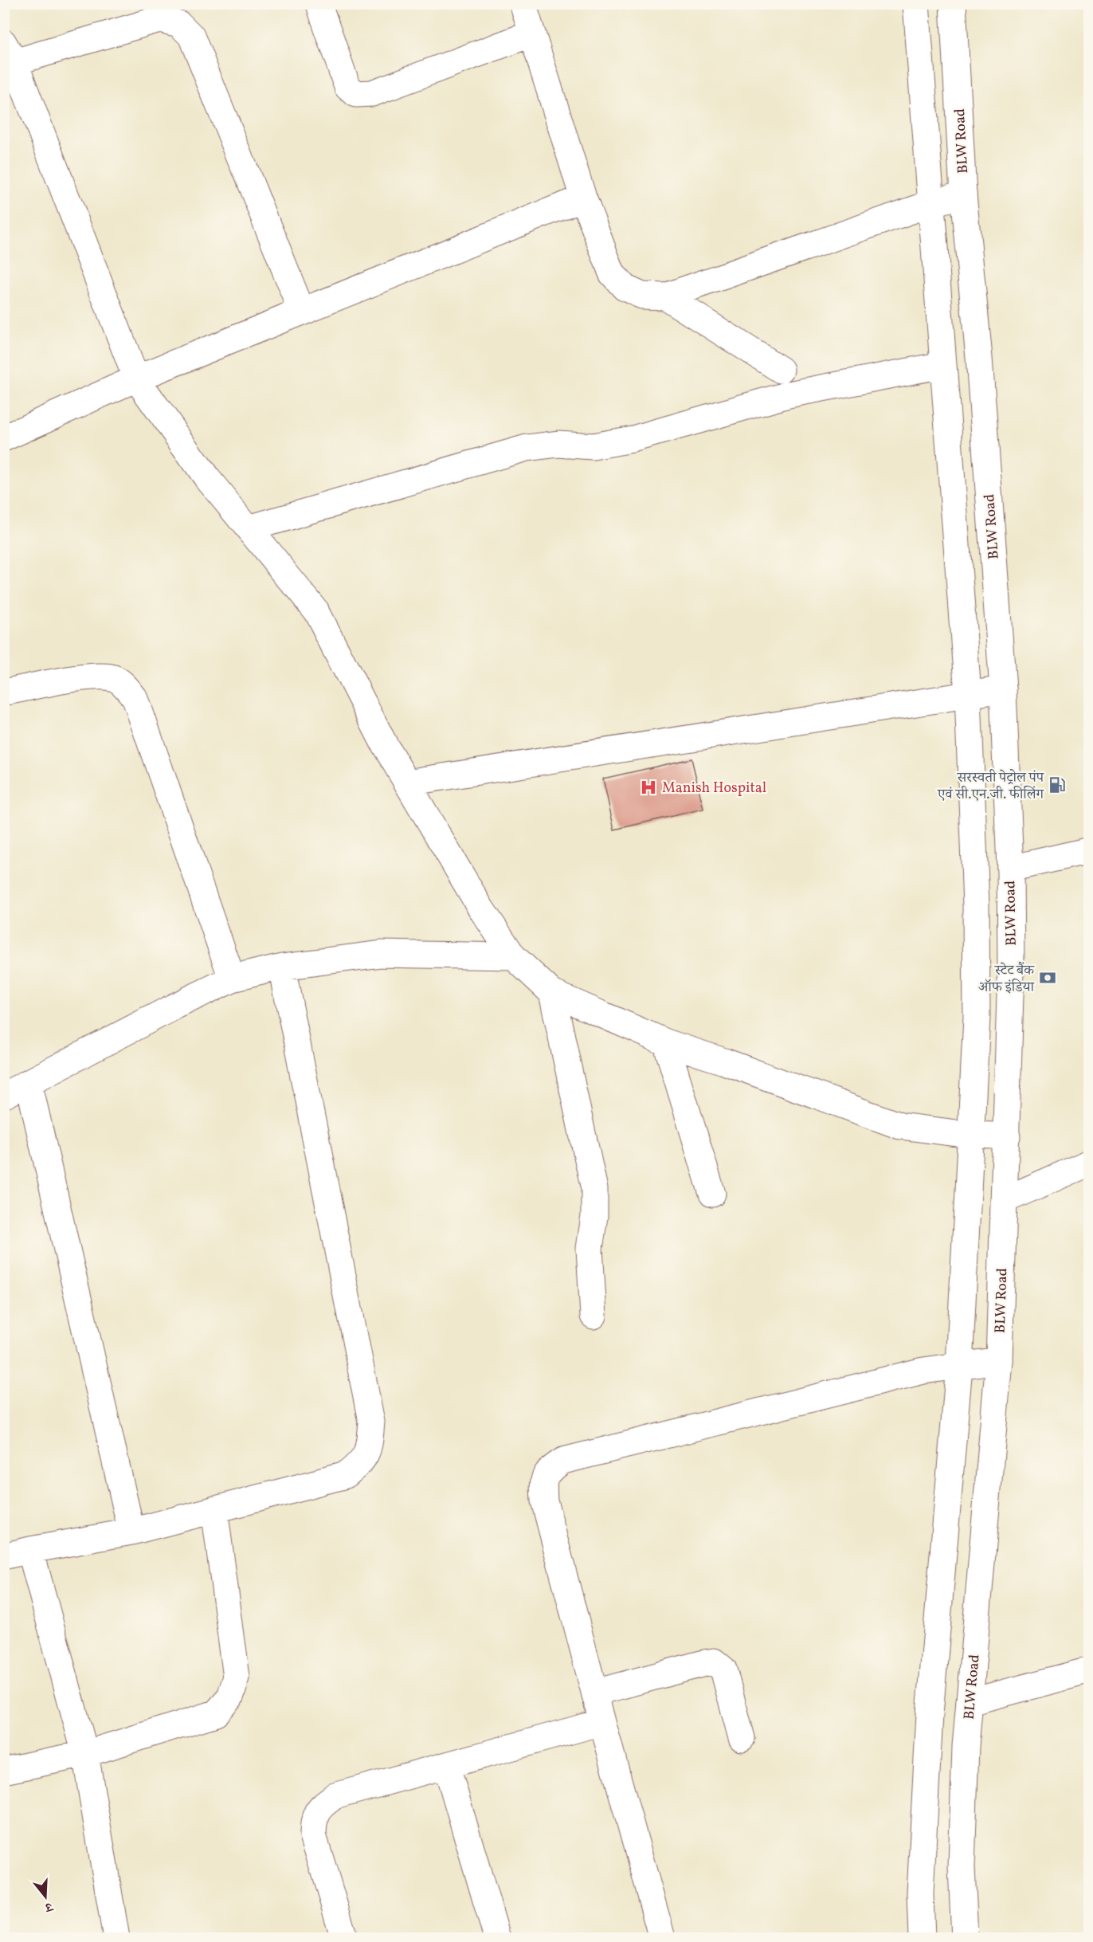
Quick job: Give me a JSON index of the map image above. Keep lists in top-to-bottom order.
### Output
{
  "streets": {
    "street": ["BLW Road"]
  },
  "places": {
    "fuel station": ["सरस्वती पेट्रोल पंप एवं सी.एन.जी. फीलिंग"],
    "hospital": ["Manish Hospital"],
    "bank": ["स्टेट बैंक ऑफ इंडिया"]
  },
  "north": "bottom"
}
